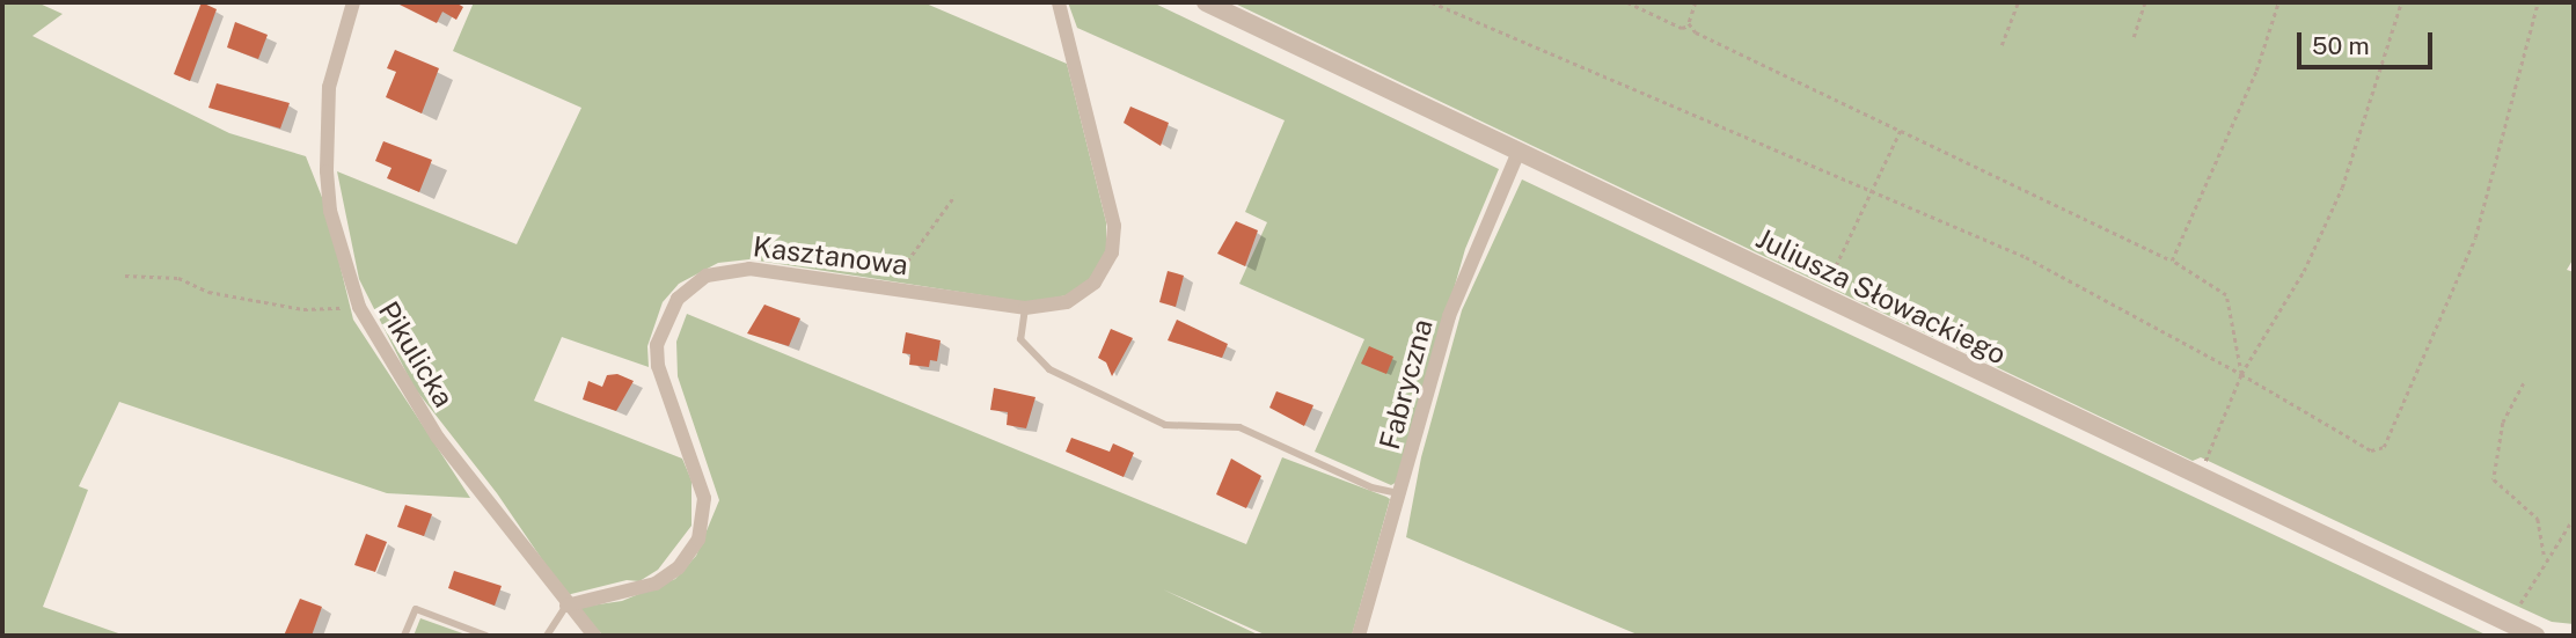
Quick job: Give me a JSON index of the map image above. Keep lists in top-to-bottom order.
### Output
{
  "streets": {
    "street": [
      "Kasztanowa",
      "Juliusza Słowackiego",
      "Pikulicka",
      "Fabryczna"
    ]
  },
  "crossings": [
    ["Kasztanowa", "Pikulicka"],
    ["Juliusza Słowackiego", "Fabryczna"]
  ],
  "scale_bar": "50 m"
}
